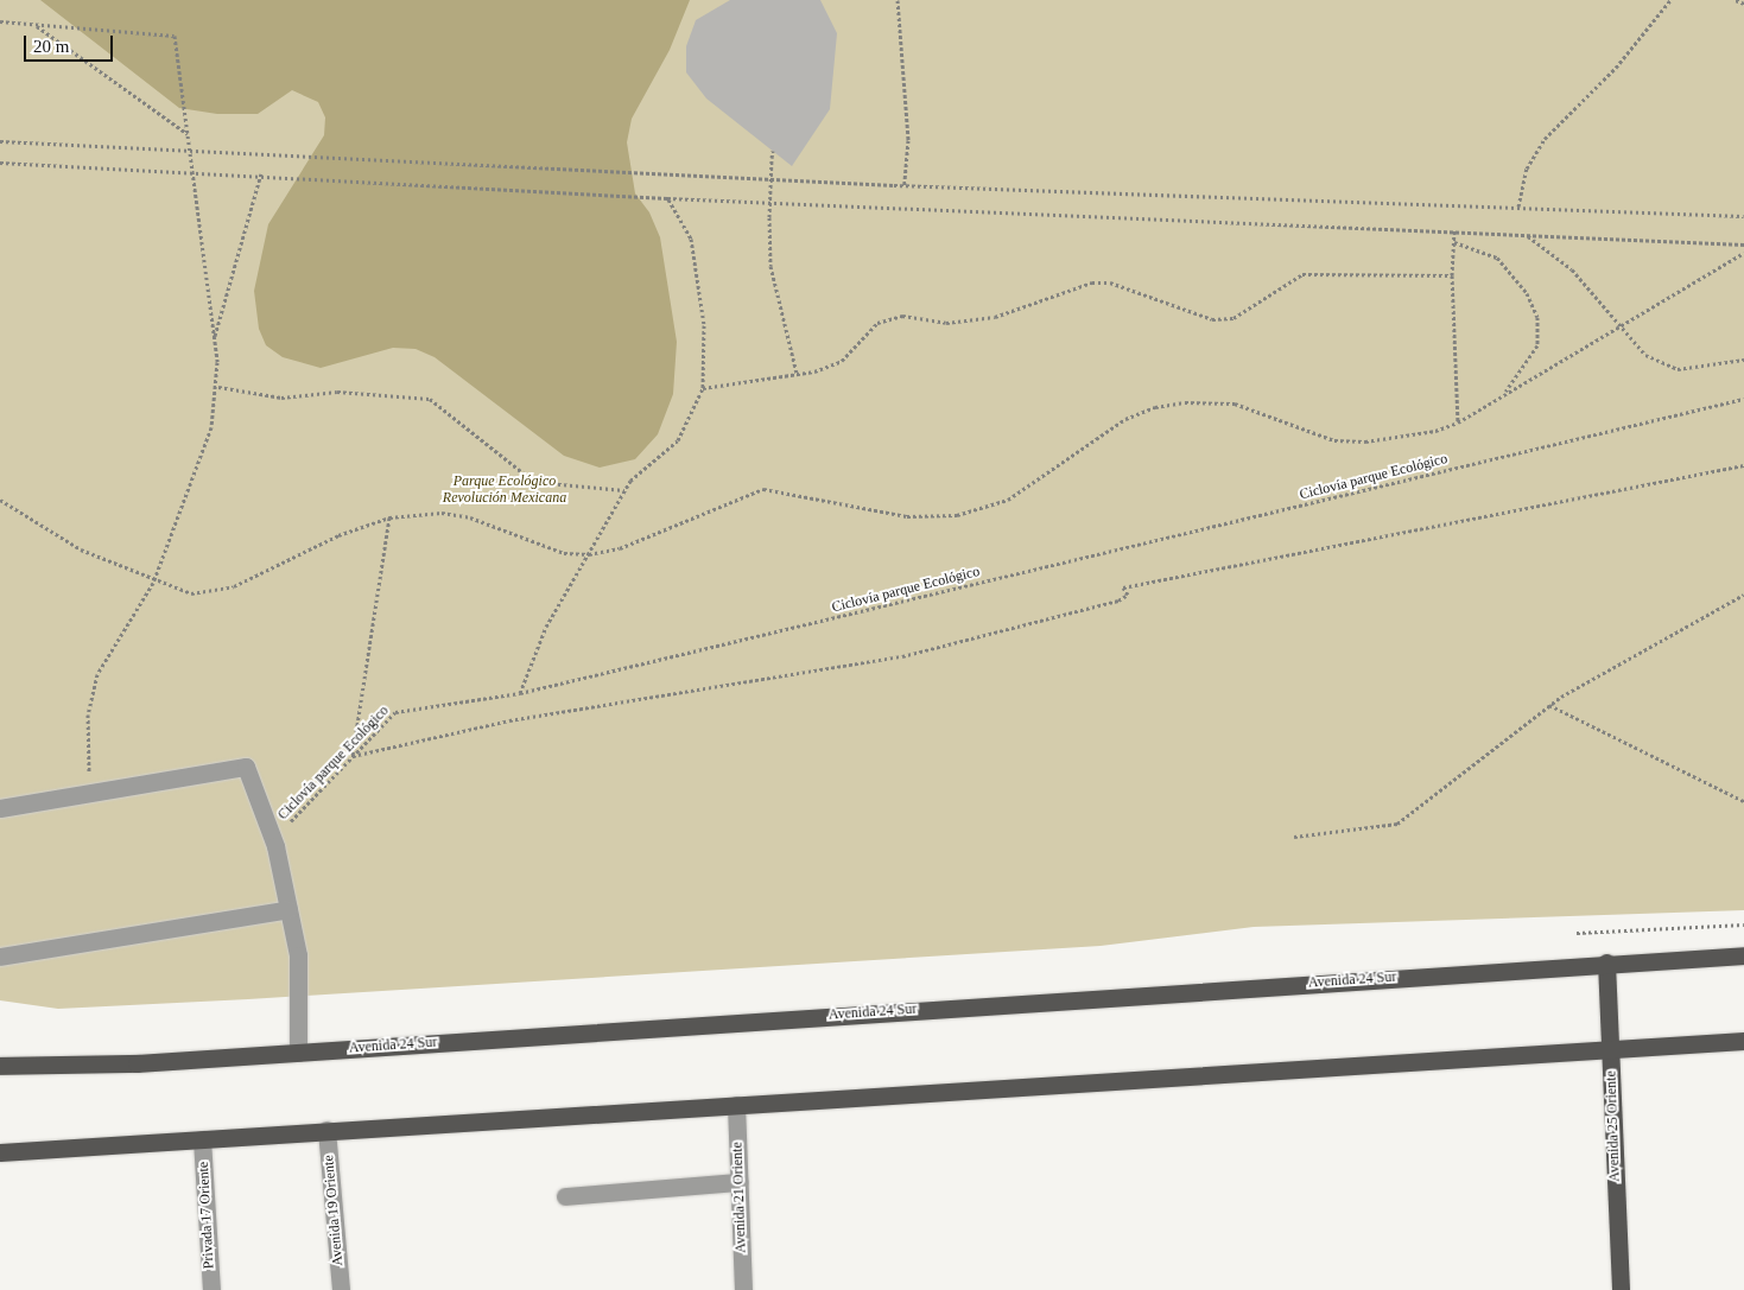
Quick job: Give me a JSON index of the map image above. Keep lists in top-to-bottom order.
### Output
{
  "streets": {
    "main road": ["Avenida 24 Sur", "Avenida 25 Oriente"],
    "street": ["Avenida 21 Oriente", "Avenida 19 Oriente", "Privada 17 Oriente"],
    "path": ["Ciclovía parque Ecológico"]
  },
  "crossings": [
    ["Avenida 24 Sur", "Avenida 25 Oriente"]
  ],
  "parks": ["Parque Ecológico Revolución Mexicana"],
  "scale_bar": "20 m"
}
